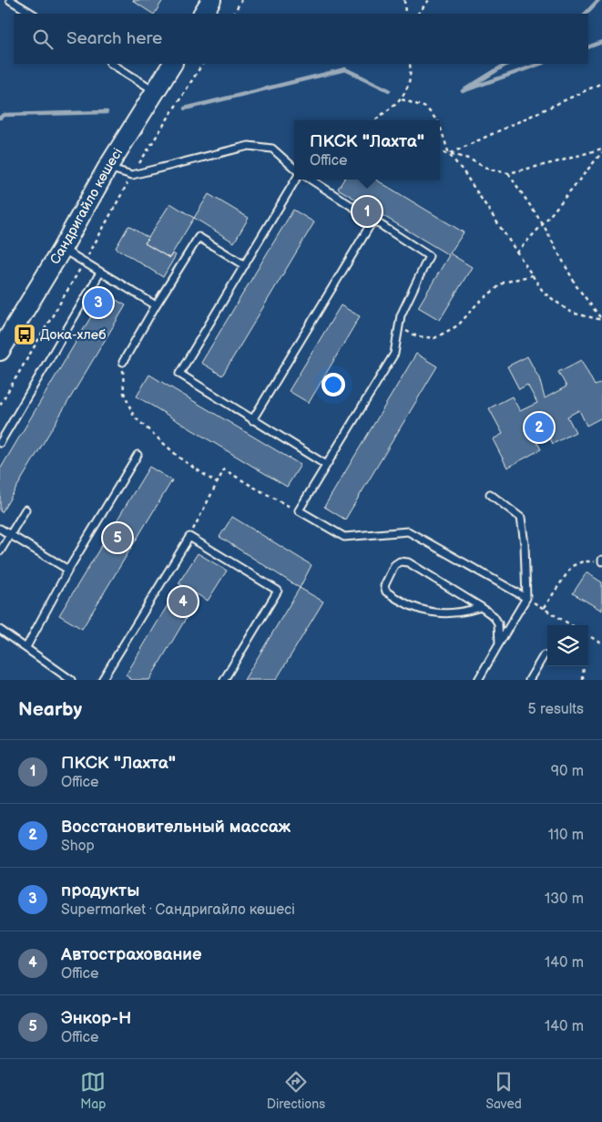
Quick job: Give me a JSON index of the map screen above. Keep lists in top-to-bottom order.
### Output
{
  "streets": {
    "street": ["Сандригайло көшесі"]
  },
  "places": {
    "bus stop": ["Дока-хлеб"]
  },
  "page": {
    "search": "Search here",
    "popup": ["ПКСК \"Лахта\"", "Office"],
    "pins": [
      "1",
      "3",
      "2",
      "5",
      "4"
    ],
    "heading": ["Nearby", "5 results"],
    "list": [
      {
        "mark": "1",
        "name": "ПКСК \"Лахта\"",
        "note": "Office",
        "value": "90 m"
      },
      {
        "mark": "2",
        "name": "Восстановительный массаж",
        "note": "Shop",
        "value": "110 m"
      },
      {
        "mark": "3",
        "name": "продукты",
        "note": "Supermarket · Сандригайло көшесі",
        "value": "130 m"
      },
      {
        "mark": "4",
        "name": "Автострахование",
        "note": "Office",
        "value": "140 m"
      },
      {
        "mark": "5",
        "name": "Энкор-Н",
        "note": "Office",
        "value": "140 m"
      }
    ],
    "nav": ["Map", "Directions", "Saved"]
  }
}
